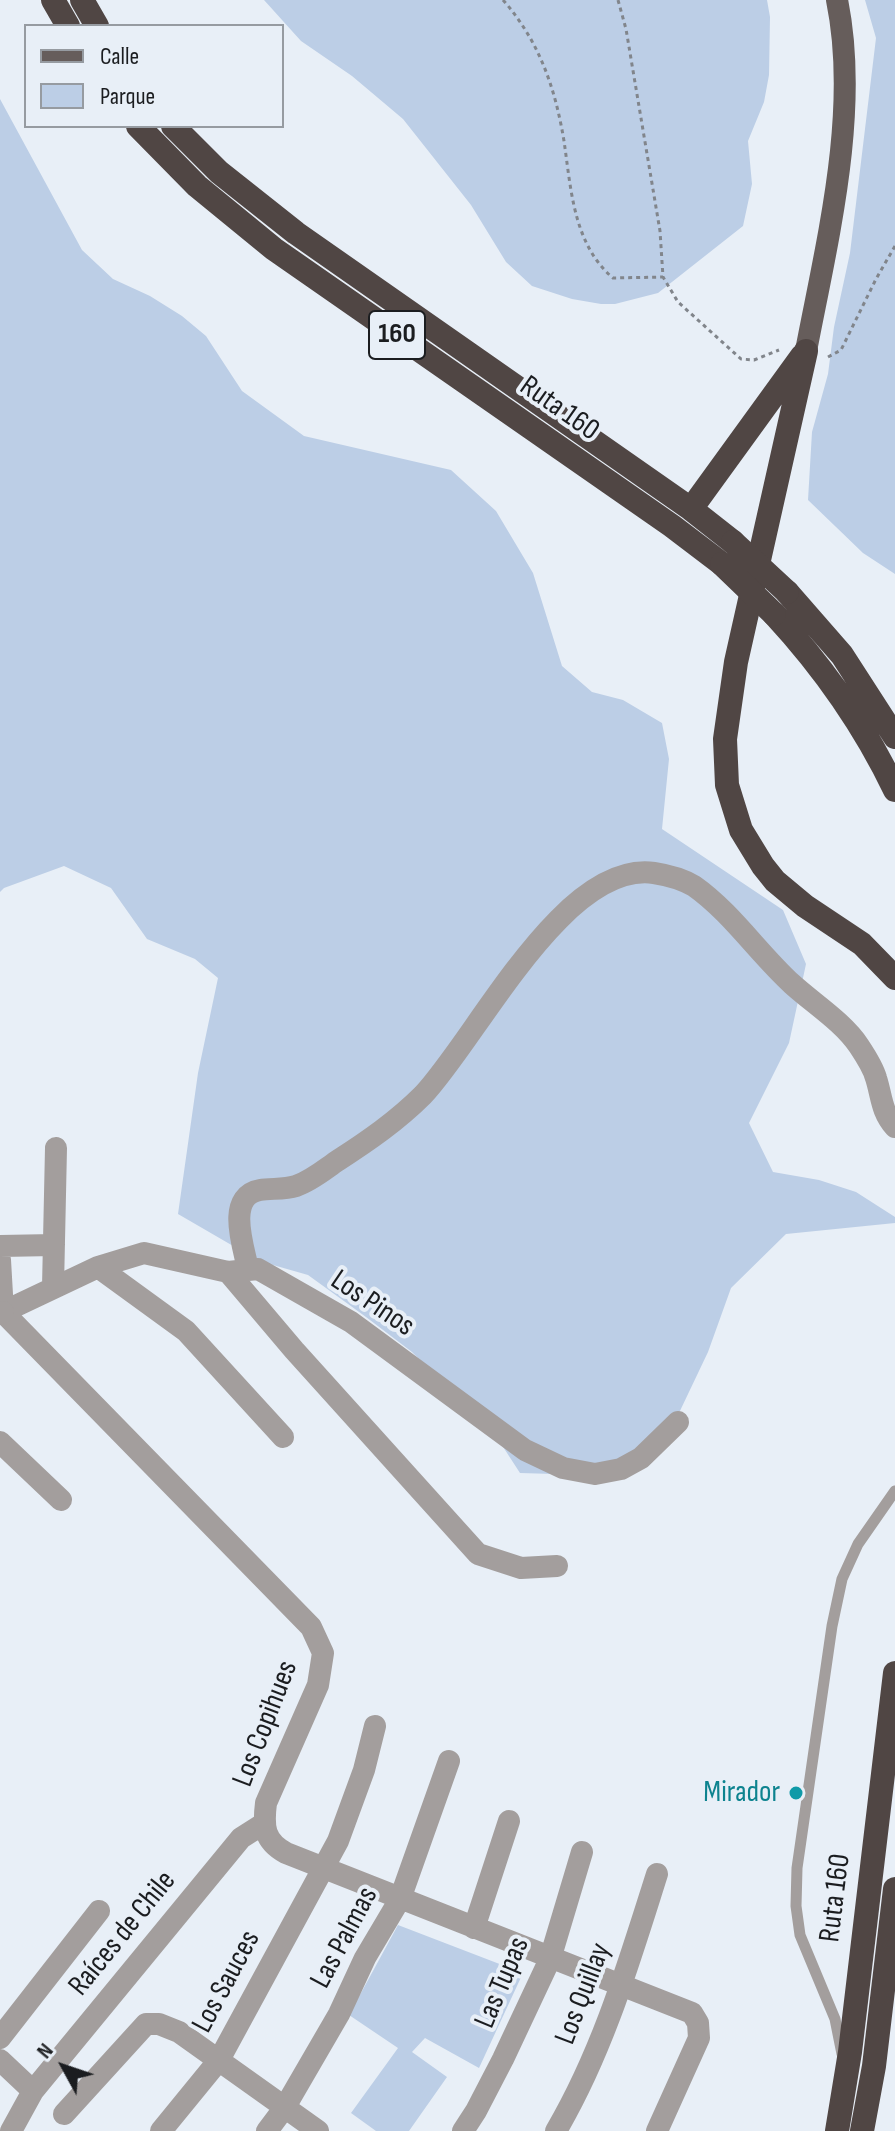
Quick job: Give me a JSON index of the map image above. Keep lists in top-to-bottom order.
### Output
{
  "streets": {
    "highway": ["160", "Ruta 160"],
    "street": [
      "Los Pinos",
      "Los Copihues",
      "Raíces de Chile",
      "Las Palmas",
      "Los Sauces",
      "Las Tupas",
      "Los Quillay"
    ]
  },
  "crossings": [
    ["Los Pinos", "Los Copihues"],
    ["Los Copihues", "Raíces de Chile"],
    ["Los Copihues", "Las Palmas"],
    ["Los Copihues", "Los Sauces"],
    ["Los Copihues", "Las Tupas"],
    ["Los Copihues", "Los Quillay"],
    ["Las Palmas", "Los Sauces"]
  ],
  "places": ["Mirador"],
  "legend": ["Calle", "Parque"],
  "north": "top left"
}
